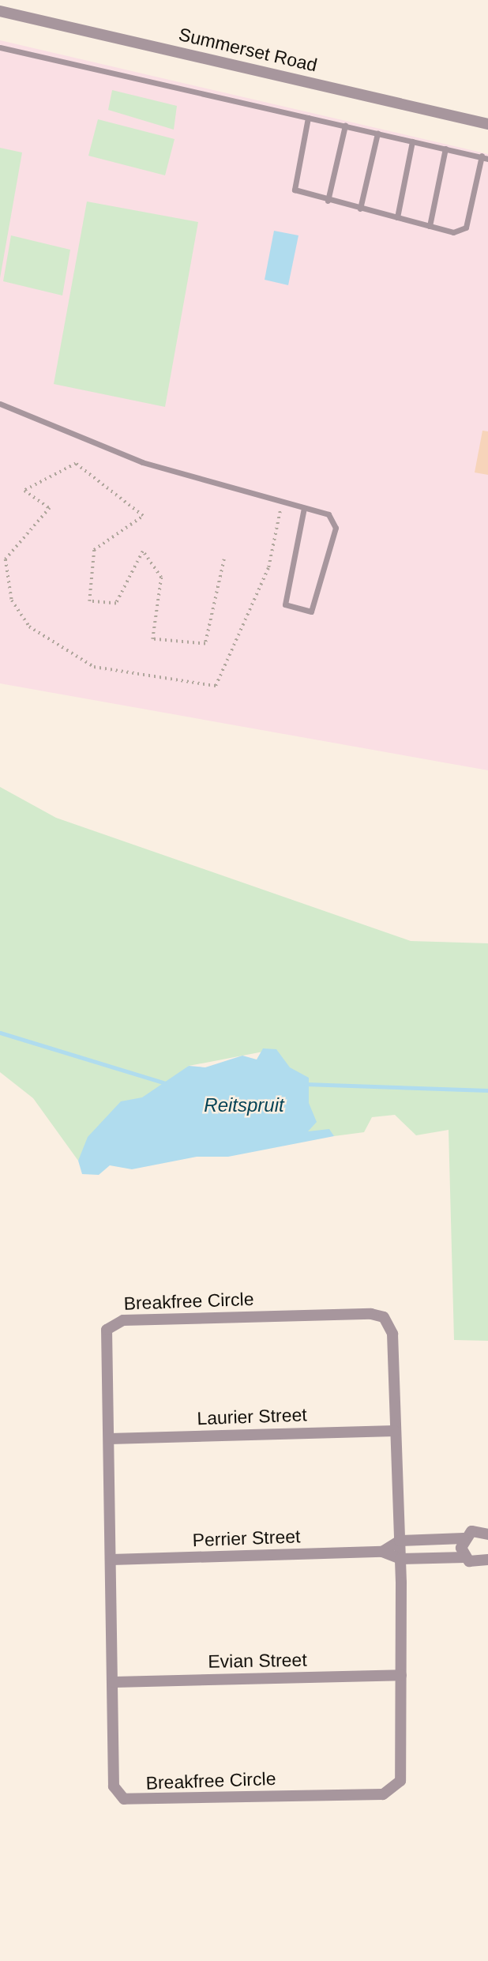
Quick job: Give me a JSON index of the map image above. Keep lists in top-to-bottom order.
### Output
{
  "streets": {
    "street": [
      "Summerset Road",
      "Breakfree Circle",
      "Laurier Street",
      "Perrier Street",
      "Evian Street"
    ]
  },
  "crossings": [
    ["Breakfree Circle", "Laurier Street"],
    ["Breakfree Circle", "Perrier Street"],
    ["Breakfree Circle", "Evian Street"]
  ],
  "water": ["Reitspruit"]
}
